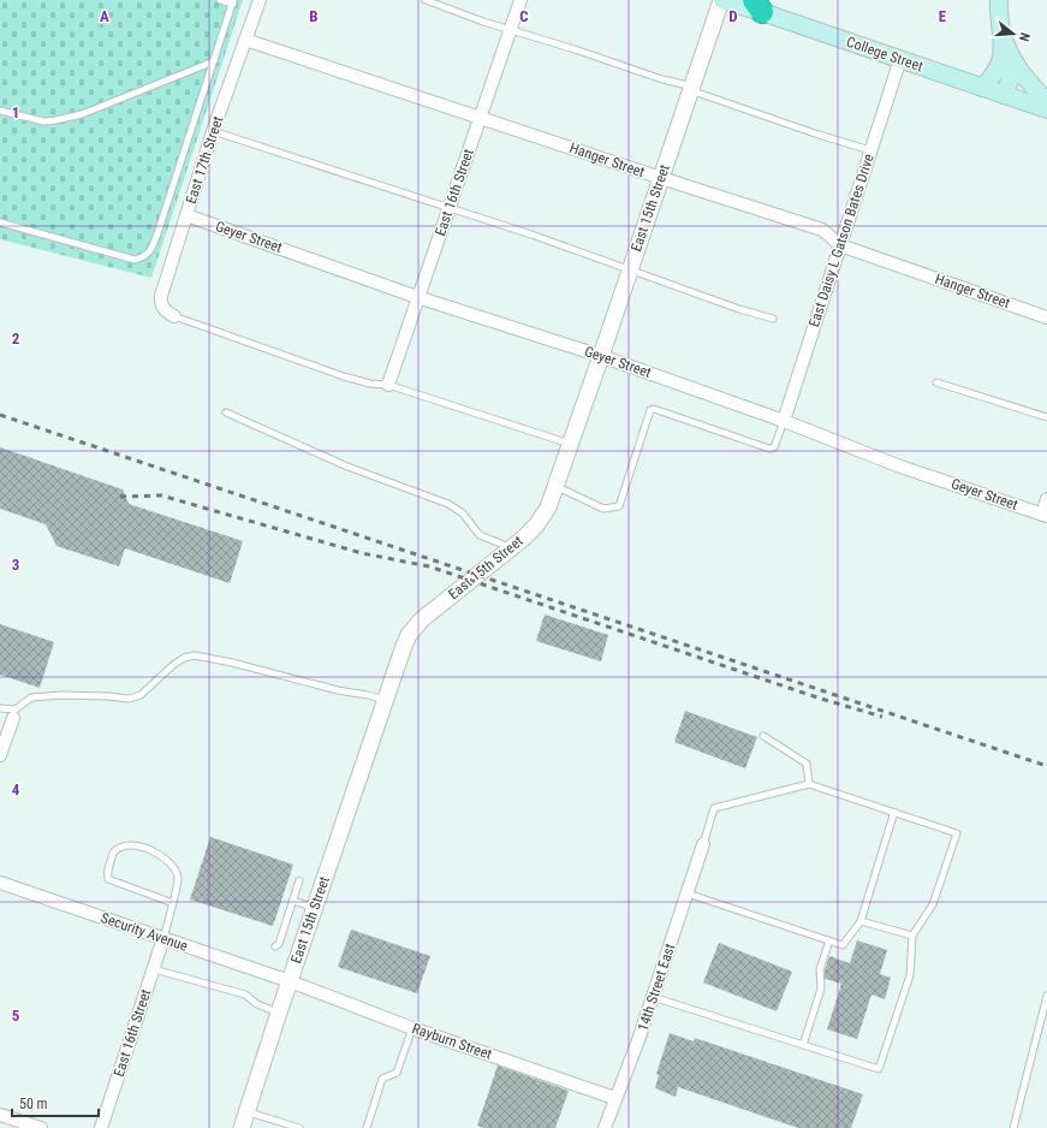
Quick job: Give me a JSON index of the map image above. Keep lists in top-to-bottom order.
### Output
{
  "streets": {
    "main road": ["College Street"],
    "street": [
      "East 17th Street",
      "Hanger Street",
      "East 16th Street",
      "East 15th Street",
      "Geyer Street",
      "East Daisy L Gatson Bates Drive",
      "Security Avenue",
      "14th Street East",
      "Rayburn Street"
    ]
  },
  "crossings": [
    ["College Street", "East 15th Street"],
    ["College Street", "East Daisy L Gatson Bates Drive"],
    ["East 17th Street", "Hanger Street"],
    ["East 17th Street", "Geyer Street"],
    ["Hanger Street", "East 16th Street"],
    ["Hanger Street", "East 15th Street"],
    ["Hanger Street", "East Daisy L Gatson Bates Drive"],
    ["East 16th Street", "Geyer Street"],
    ["East 16th Street", "Security Avenue"],
    ["East 15th Street", "Geyer Street"],
    ["East 15th Street", "Security Avenue"],
    ["East 15th Street", "Rayburn Street"],
    ["Geyer Street", "East Daisy L Gatson Bates Drive"],
    ["Security Avenue", "Rayburn Street"],
    ["14th Street East", "Rayburn Street"]
  ],
  "scale_bar": "50 m",
  "north": "right",
  "grid": {
    "columns": [
      "A",
      "B",
      "C",
      "D",
      "E"
    ],
    "rows": [
      "1",
      "2",
      "3",
      "4",
      "5"
    ]
  }
}
